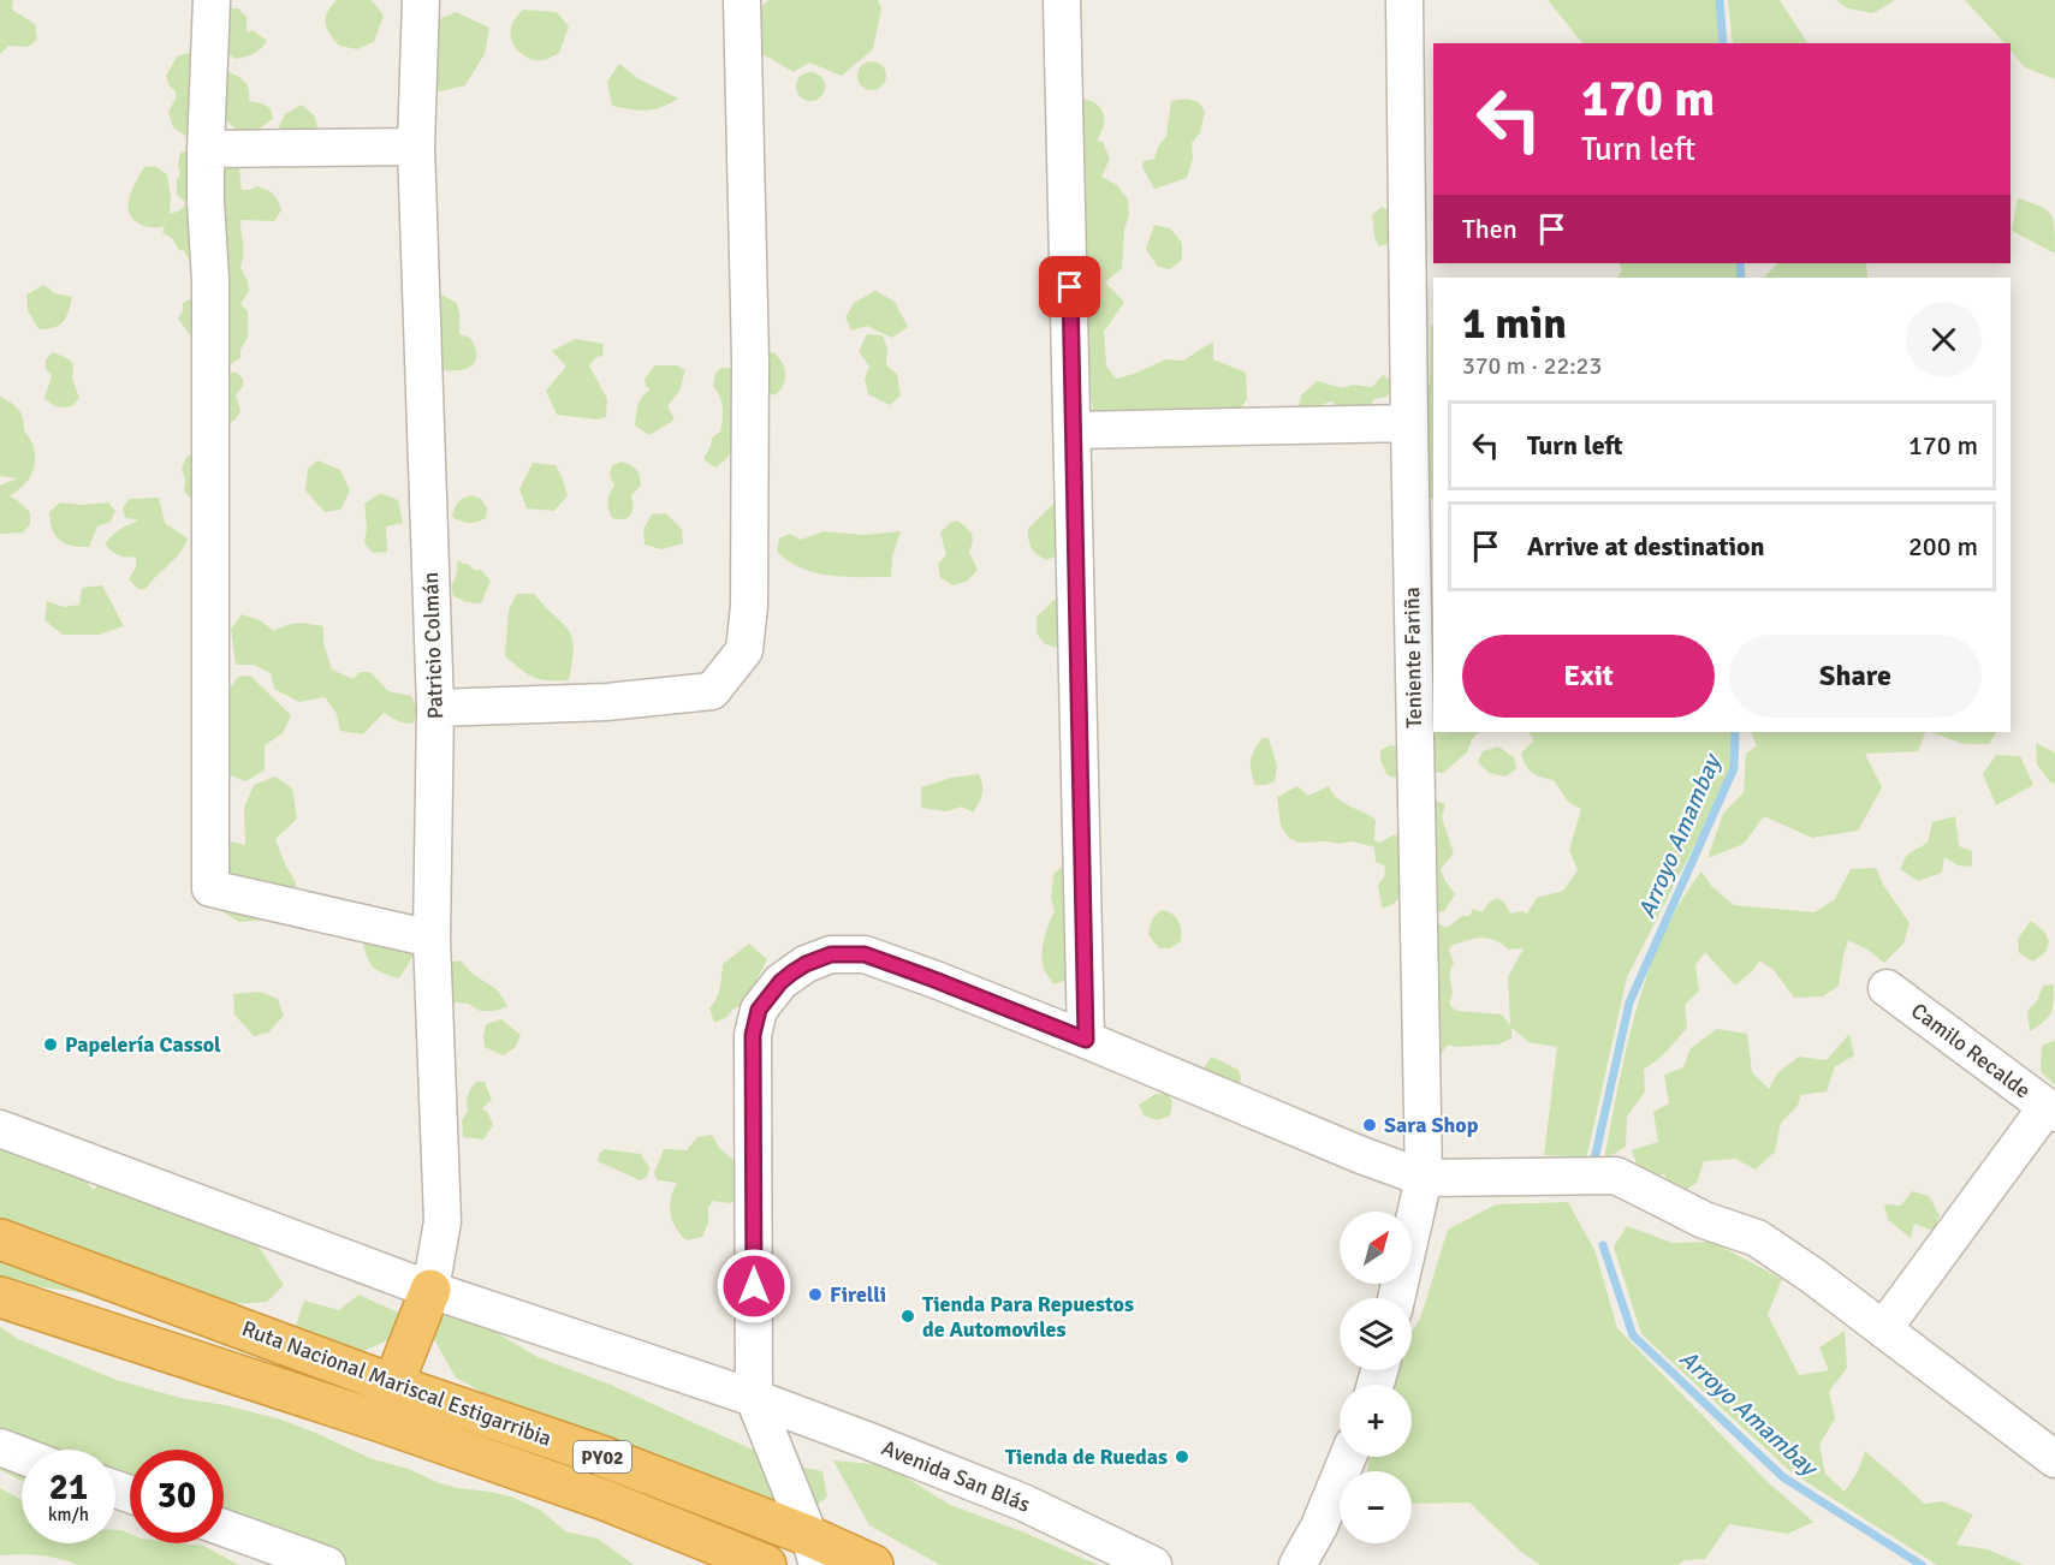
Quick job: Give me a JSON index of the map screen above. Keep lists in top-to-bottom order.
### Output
{
  "streets": {
    "highway": ["Ruta Nacional Mariscal Estigarribia", "PY02"],
    "street": [
      "Patricio Colmán",
      "Teniente Fariña",
      "Camilo Recalde",
      "Avenida San Blás"
    ]
  },
  "crossings": [
    ["Patricio Colmán", "Avenida San Blás"]
  ],
  "water": ["Arroyo Amambay"],
  "places": [
    "Papelería Cassol",
    "Sara Shop",
    "Firelli",
    "Tienda Para Repuestos de Automoviles",
    "Tienda de Ruedas"
  ],
  "north": "top right",
  "page": {
    "turn": ["170 m", "Turn left"],
    "then": "Then",
    "heading": ["1 min", "370 m · 22:23"],
    "list": [
      {
        "name": "Turn left",
        "value": "170 m"
      },
      {
        "name": "Arrive at destination",
        "value": "200 m"
      }
    ],
    "buttons": ["Exit", "Share"],
    "map_buttons": ["+", "−"],
    "speed": "21 km/h",
    "limit": "30"
  }
}
